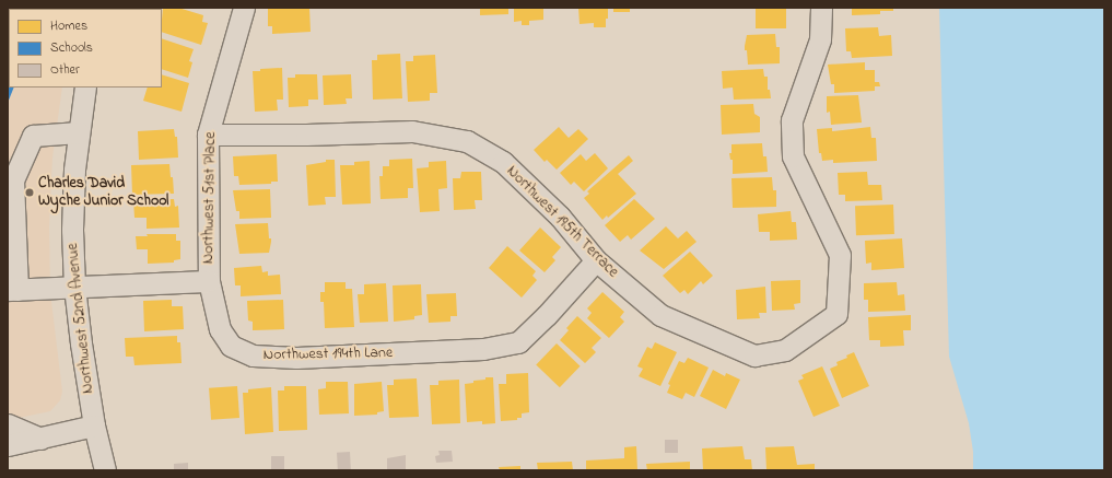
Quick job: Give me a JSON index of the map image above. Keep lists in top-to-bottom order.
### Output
{
  "streets": {
    "street": [
      "Northwest 51st Place",
      "Northwest 195th Terrace",
      "Northwest 52nd Avenue",
      "Northwest 194th Lane"
    ]
  },
  "crossings": [
    ["Northwest 51st Place", "Northwest 195th Terrace"],
    ["Northwest 51st Place", "Northwest 194th Lane"],
    ["Northwest 195th Terrace", "Northwest 194th Lane"]
  ],
  "places": ["Charles David Wyche Junior School"],
  "legend": ["Homes", "Schools", "Other"]
}
